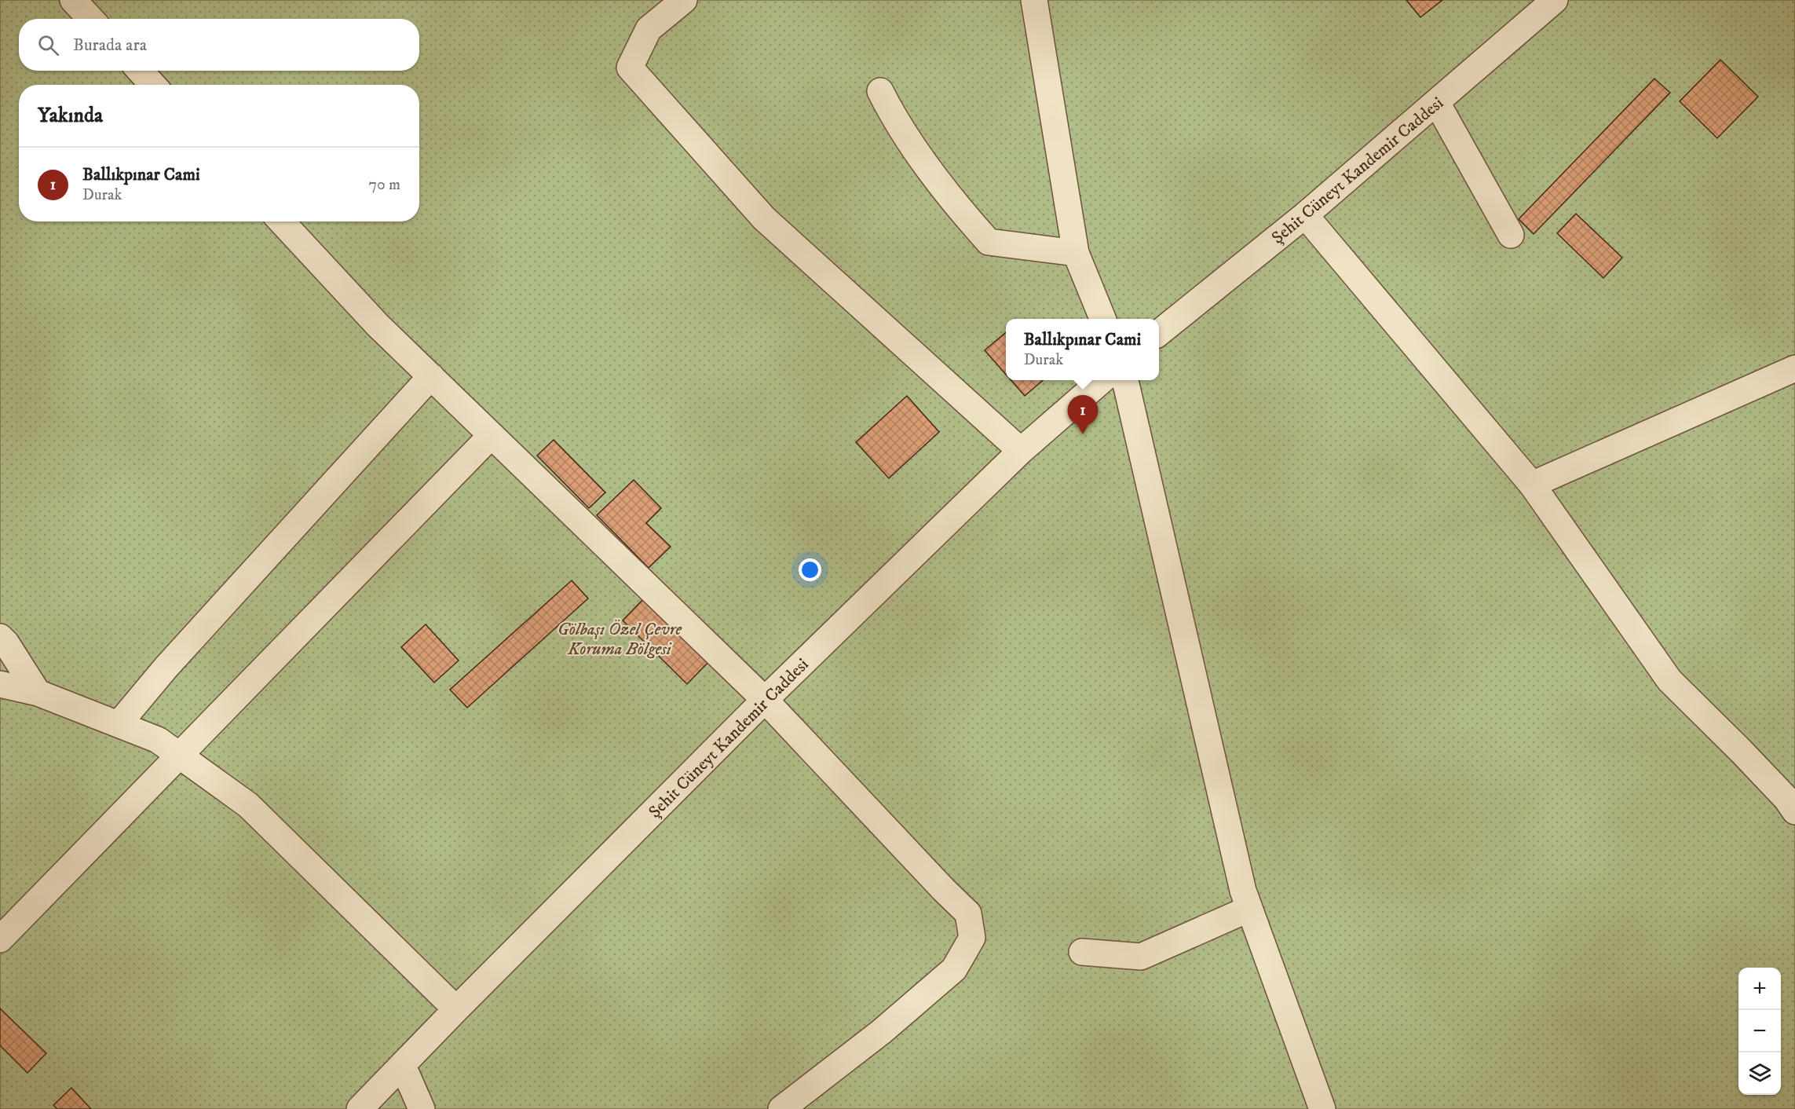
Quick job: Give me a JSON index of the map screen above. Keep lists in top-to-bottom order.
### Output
{
  "streets": {
    "street": ["Şehit Cüneyt Kandemir Caddesi"]
  },
  "parks": ["Gölbaşı Özel Çevre Koruma Bölgesi"],
  "page": {
    "search": "Burada ara",
    "heading": "Yakında",
    "list": [
      {
        "mark": "1",
        "name": "Ballıkpınar Cami",
        "note": "Durak",
        "value": "70 m"
      }
    ],
    "popup": ["Ballıkpınar Cami", "Durak"],
    "pins": "1",
    "map_buttons": ["+", "−"]
  }
}
